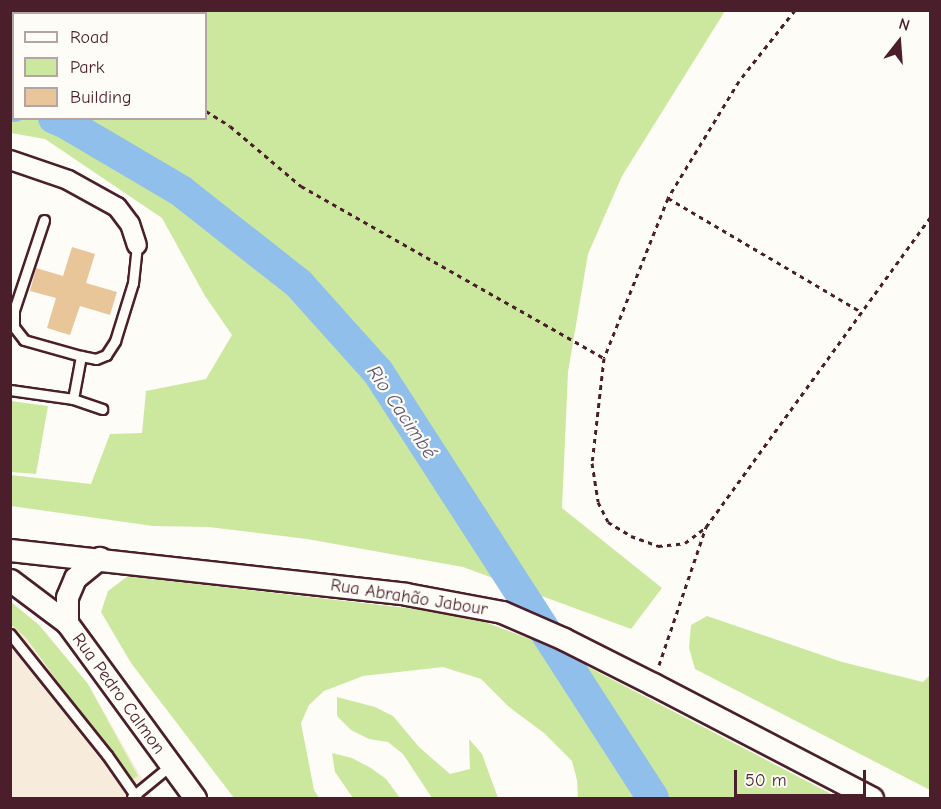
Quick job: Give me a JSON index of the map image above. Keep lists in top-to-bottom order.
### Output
{
  "streets": {
    "street": ["Rua Abrahão Jabour", "Rua Pedro Calmon"]
  },
  "crossings": [
    ["Rua Abrahão Jabour", "Rua Pedro Calmon"]
  ],
  "water": ["Rio Cacimbé"],
  "legend": ["Road", "Park", "Building"],
  "scale_bar": "50 m",
  "north": "top"
}
